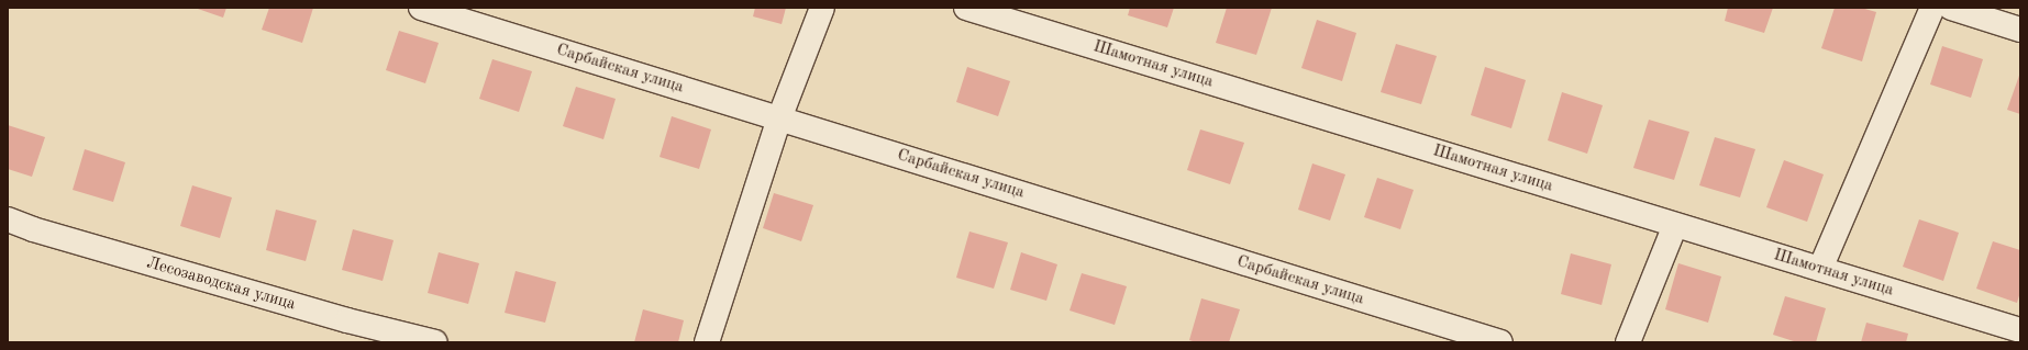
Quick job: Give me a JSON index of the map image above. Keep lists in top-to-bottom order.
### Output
{
  "streets": {
    "street": ["Шамотная улица", "Сарбайская улица", "Лесозаводская улица"]
  }
}
